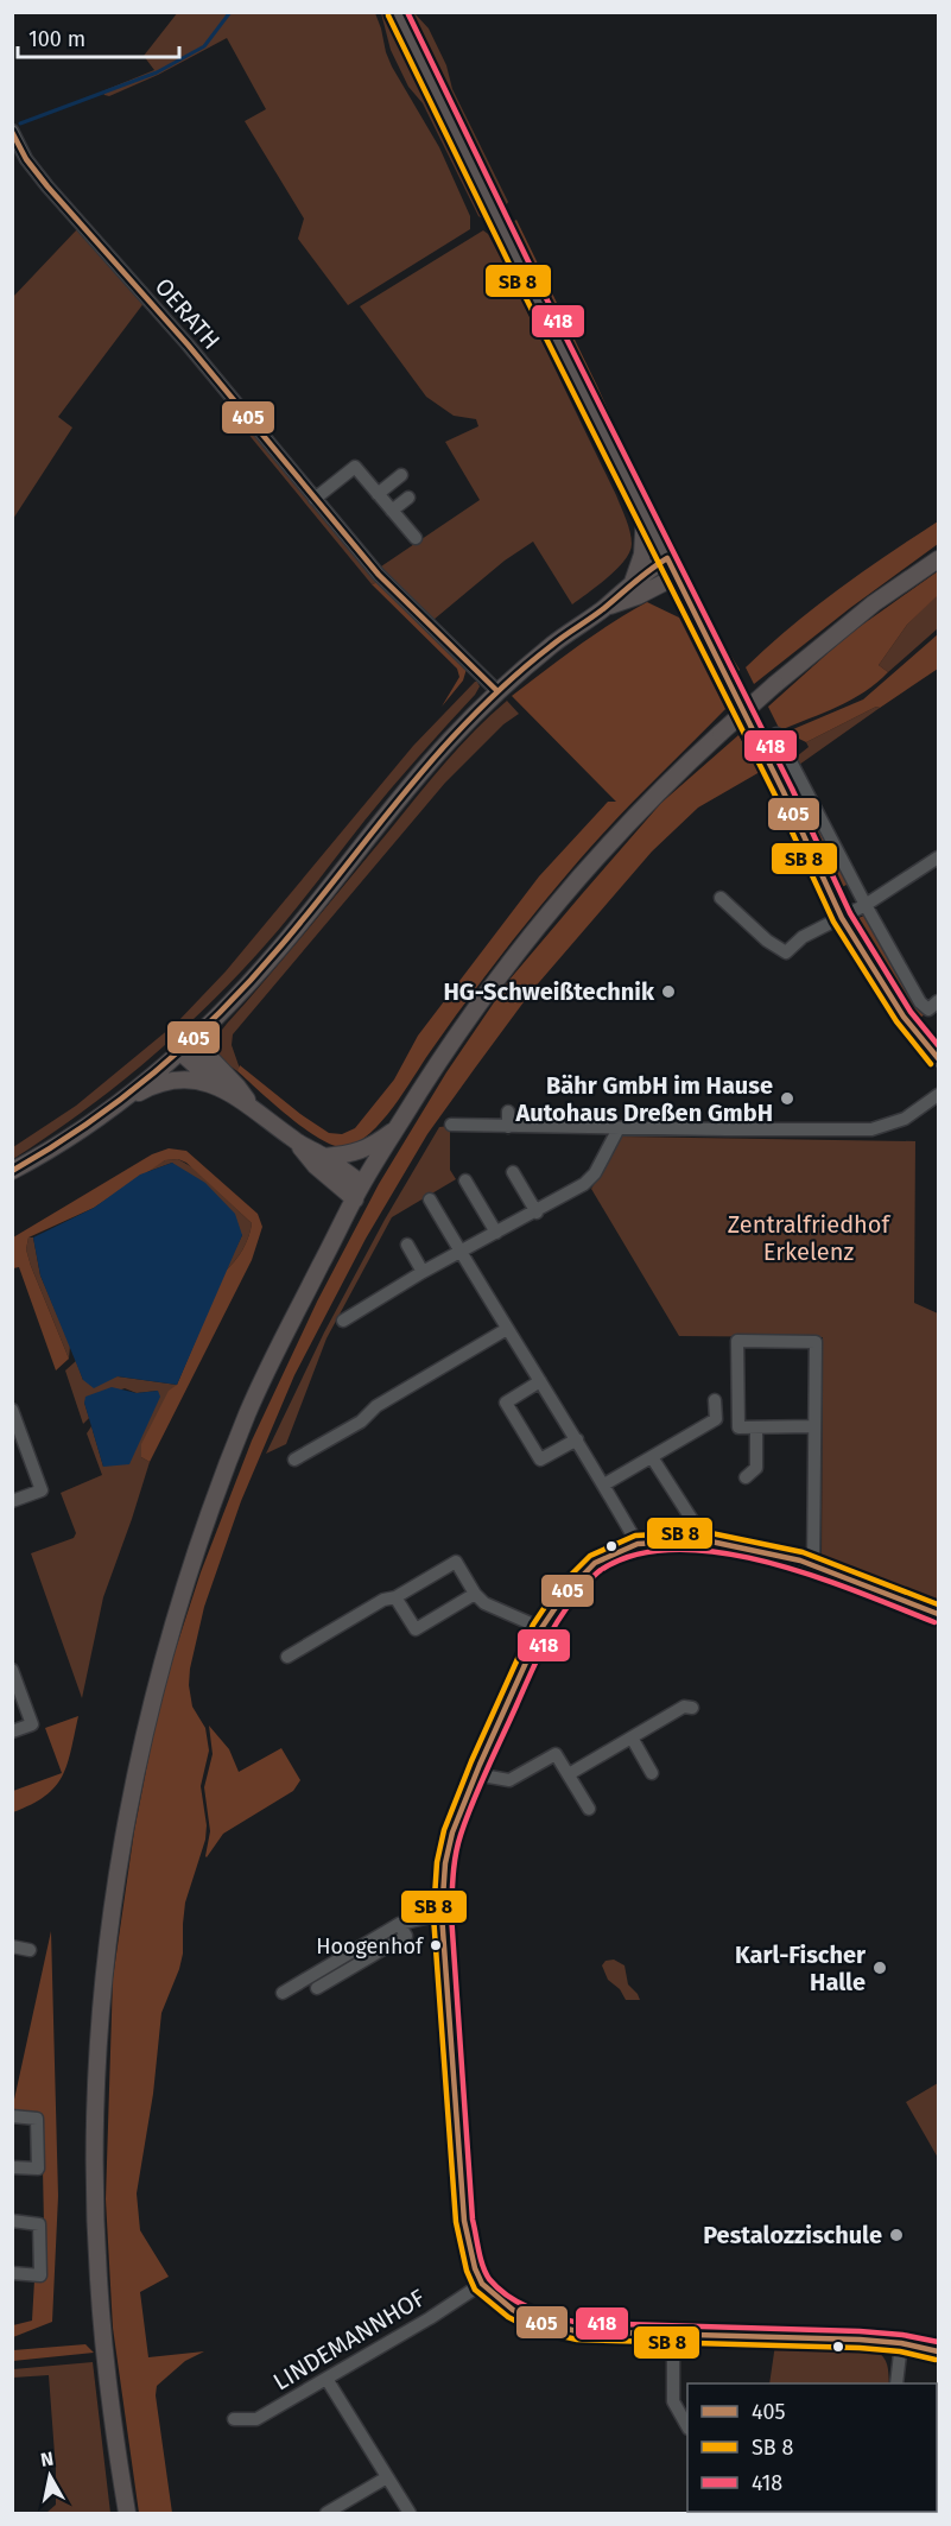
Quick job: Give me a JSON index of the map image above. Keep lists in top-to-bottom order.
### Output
{
  "streets": {
    "street": ["OERATH", "LINDEMANNHOF"]
  },
  "parks": ["Zentralfriedhof Erkelenz"],
  "places": [
    "HG-Schweißtechnik",
    "Bähr GmbH im Hause Autohaus Dreßen GmbH",
    "Hoogenhof",
    "Karl-Fischer Halle",
    "Pestalozzischule"
  ],
  "lines": ["transit line 418", "transit line 405"],
  "legend": ["405", "SB 8", "418"],
  "scale_bar": "100 m",
  "north": "top"
}
